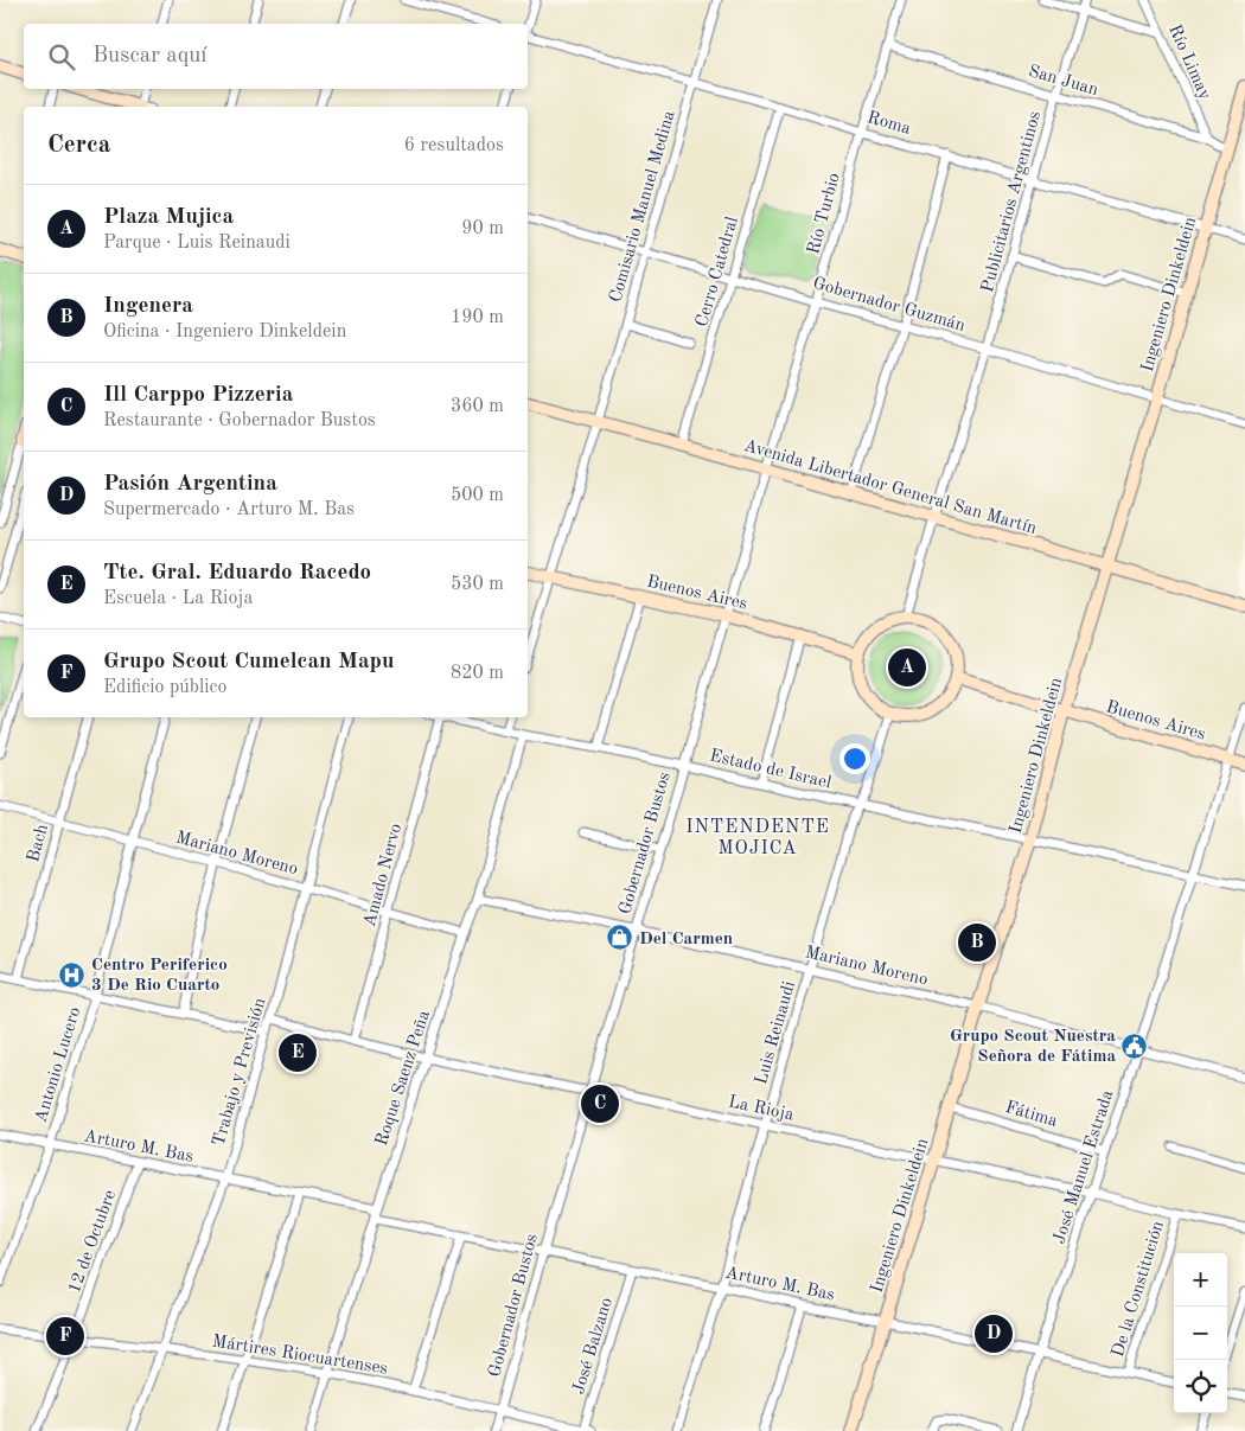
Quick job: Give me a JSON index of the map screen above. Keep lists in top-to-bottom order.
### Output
{
  "streets": {
    "main road": ["Ingeniero Dinkeldein", "Avenida Libertador General San Martín", "Buenos Aires"],
    "street": [
      "Río Limay",
      "San Juan",
      "Roma",
      "Publicitarios Argentinos",
      "Comisario Manuel Medina",
      "Río Turbio",
      "Cerro Catedral",
      "Gobernador Guzmán",
      "Estado de Israel",
      "Bach",
      "Gobernador Bustos",
      "Mariano Moreno",
      "Amado Nervo",
      "Luis Reinaudi",
      "Antonio Lucero",
      "Trabajo y Previsión",
      "Roque Saenz Peña",
      "La Rioja",
      "Fátima",
      "Arturo M. Bas",
      "José Manuel Estrada",
      "12 de Octubre",
      "De la Constitución",
      "José Balzano",
      "Mártires Riocuartenses"
    ]
  },
  "crossings": [
    ["Río Limay", "San Juan"],
    ["San Juan", "Publicitarios Argentinos"],
    ["San Juan", "Río Turbio"],
    ["San Juan", "Ingeniero Dinkeldein"],
    ["Roma", "Publicitarios Argentinos"],
    ["Roma", "Comisario Manuel Medina"],
    ["Roma", "Río Turbio"],
    ["Roma", "Cerro Catedral"],
    ["Roma", "Ingeniero Dinkeldein"],
    ["Publicitarios Argentinos", "Gobernador Guzmán"],
    ["Publicitarios Argentinos", "Avenida Libertador General San Martín"],
    ["Publicitarios Argentinos", "Buenos Aires"],
    ["Publicitarios Argentinos", "Luis Reinaudi"],
    ["Comisario Manuel Medina", "Gobernador Guzmán"],
    ["Comisario Manuel Medina", "Avenida Libertador General San Martín"],
    ["Río Turbio", "Gobernador Guzmán"],
    ["Río Turbio", "Avenida Libertador General San Martín"],
    ["Río Turbio", "Gobernador Bustos"],
    ["Cerro Catedral", "Gobernador Guzmán"],
    ["Cerro Catedral", "Avenida Libertador General San Martín"],
    ["Ingeniero Dinkeldein", "Gobernador Guzmán"],
    ["Ingeniero Dinkeldein", "Avenida Libertador General San Martín"],
    ["Ingeniero Dinkeldein", "Buenos Aires"],
    ["Ingeniero Dinkeldein", "Estado de Israel"],
    ["Ingeniero Dinkeldein", "Mariano Moreno"],
    ["Ingeniero Dinkeldein", "La Rioja"],
    ["Ingeniero Dinkeldein", "Fátima"],
    ["Ingeniero Dinkeldein", "Arturo M. Bas"],
    ["Avenida Libertador General San Martín", "Gobernador Bustos"],
    ["Buenos Aires", "Gobernador Bustos"],
    ["Buenos Aires", "Luis Reinaudi"],
    ["Buenos Aires", "José Manuel Estrada"],
    ["Estado de Israel", "Gobernador Bustos"],
    ["Estado de Israel", "Luis Reinaudi"],
    ["Estado de Israel", "Roque Saenz Peña"],
    ["Estado de Israel", "José Manuel Estrada"],
    ["Bach", "Mariano Moreno"],
    ["Gobernador Bustos", "Mariano Moreno"],
    ["Gobernador Bustos", "La Rioja"],
    ["Gobernador Bustos", "Arturo M. Bas"],
    ["Gobernador Bustos", "Mártires Riocuartenses"],
    ["Mariano Moreno", "Amado Nervo"],
    ["Mariano Moreno", "Luis Reinaudi"],
    ["Mariano Moreno", "Antonio Lucero"],
    ["Mariano Moreno", "Trabajo y Previsión"],
    ["Mariano Moreno", "Roque Saenz Peña"],
    ["Mariano Moreno", "José Manuel Estrada"],
    ["Amado Nervo", "La Rioja"],
    ["Luis Reinaudi", "La Rioja"],
    ["Luis Reinaudi", "Arturo M. Bas"],
    ["Antonio Lucero", "Arturo M. Bas"],
    ["Trabajo y Previsión", "La Rioja"],
    ["Trabajo y Previsión", "Arturo M. Bas"],
    ["Trabajo y Previsión", "Mártires Riocuartenses"],
    ["Roque Saenz Peña", "La Rioja"],
    ["Roque Saenz Peña", "Arturo M. Bas"],
    ["Roque Saenz Peña", "Mártires Riocuartenses"],
    ["La Rioja", "José Manuel Estrada"],
    ["La Rioja", "De la Constitución"],
    ["Fátima", "José Manuel Estrada"],
    ["Arturo M. Bas", "José Manuel Estrada"],
    ["Arturo M. Bas", "12 de Octubre"],
    ["Arturo M. Bas", "De la Constitución"],
    ["Arturo M. Bas", "José Balzano"],
    ["12 de Octubre", "Mártires Riocuartenses"],
    ["José Balzano", "Mártires Riocuartenses"]
  ],
  "districts": ["INTENDENTE MOJICA"],
  "places": {
    "shop": ["Del Carmen"],
    "hospital": ["Centro Periferico 3 De Rio Cuarto"],
    "public building": ["Grupo Scout Nuestra Señora de Fátima"]
  },
  "page": {
    "search": "Buscar aquí",
    "heading": ["Cerca", "6 resultados"],
    "list": [
      {
        "mark": "A",
        "name": "Plaza Mujica",
        "note": "Parque · Luis Reinaudi",
        "value": "90 m"
      },
      {
        "mark": "B",
        "name": "Ingenera",
        "note": "Oficina · Ingeniero Dinkeldein",
        "value": "190 m"
      },
      {
        "mark": "C",
        "name": "Ill Carppo Pizzeria",
        "note": "Restaurante · Gobernador Bustos",
        "value": "360 m"
      },
      {
        "mark": "D",
        "name": "Pasión Argentina",
        "note": "Supermercado · Arturo M. Bas",
        "value": "500 m"
      },
      {
        "mark": "E",
        "name": "Tte. Gral. Eduardo Racedo",
        "note": "Escuela · La Rioja",
        "value": "530 m"
      },
      {
        "mark": "F",
        "name": "Grupo Scout Cumelcan Mapu",
        "note": "Edificio público",
        "value": "820 m"
      }
    ],
    "pins": [
      "A",
      "B",
      "E",
      "C",
      "D",
      "F"
    ],
    "map_buttons": ["+", "−"]
  }
}
